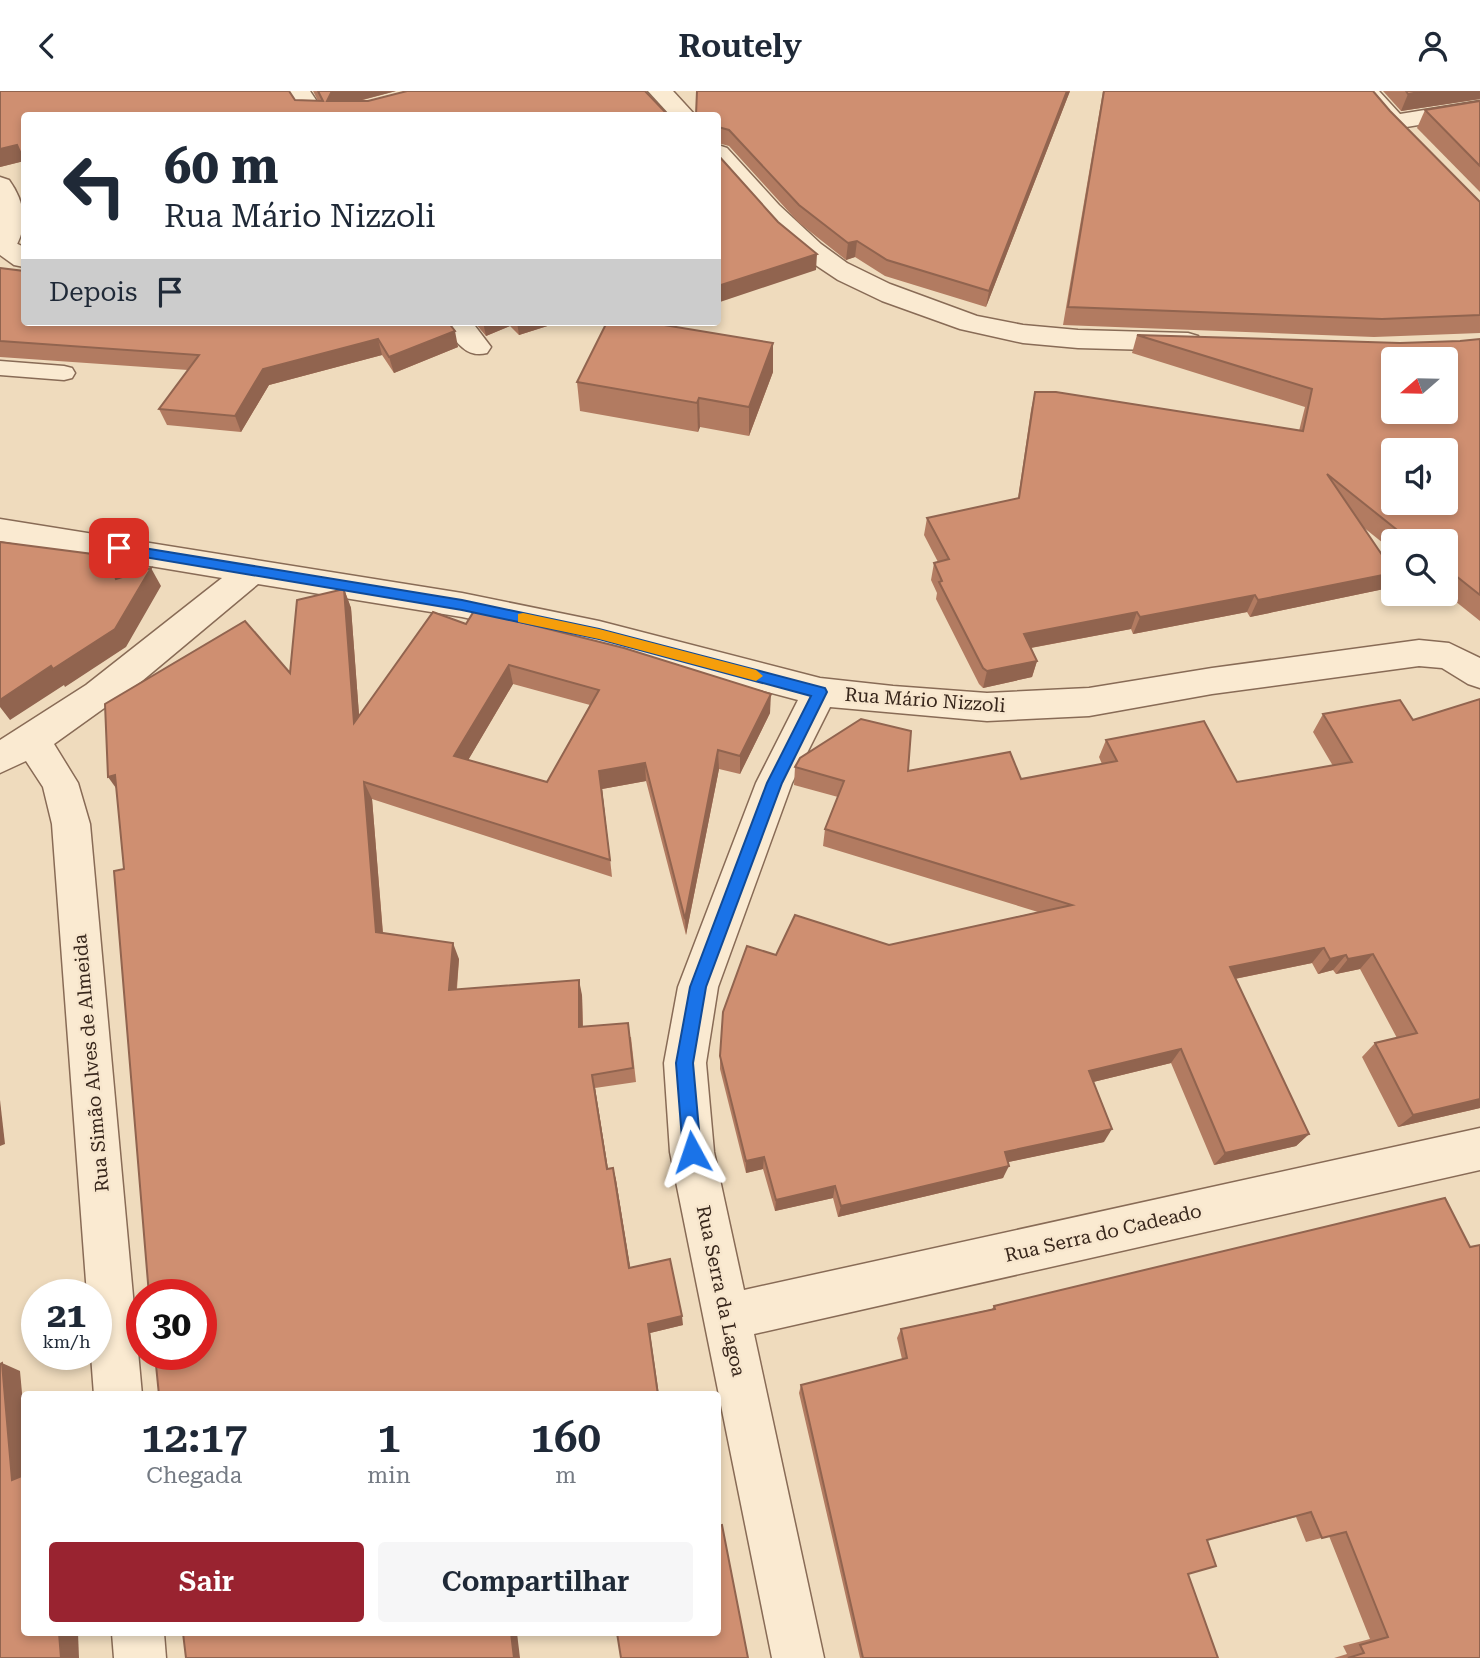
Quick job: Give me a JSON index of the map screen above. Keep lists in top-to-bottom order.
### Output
{
  "streets": {
    "street": [
      "Rua Mário Nizzoli",
      "Rua Simão Alves de Almeida",
      "Rua Serra do Cadeado",
      "Rua Serra da Lagoa"
    ]
  },
  "crossings": [
    ["Rua Mário Nizzoli", "Rua Serra da Lagoa"],
    ["Rua Serra do Cadeado", "Rua Serra da Lagoa"]
  ],
  "north": "left",
  "page": {
    "header": "Routely",
    "turn": ["60 m", "Rua Mário Nizzoli"],
    "then": "Depois",
    "speed": "21 km/h",
    "limit": "30",
    "eta": [
      "12:17",
      "Chegada",
      "1",
      "min",
      "160",
      "m"
    ],
    "buttons": ["Sair", "Compartilhar"]
  }
}
